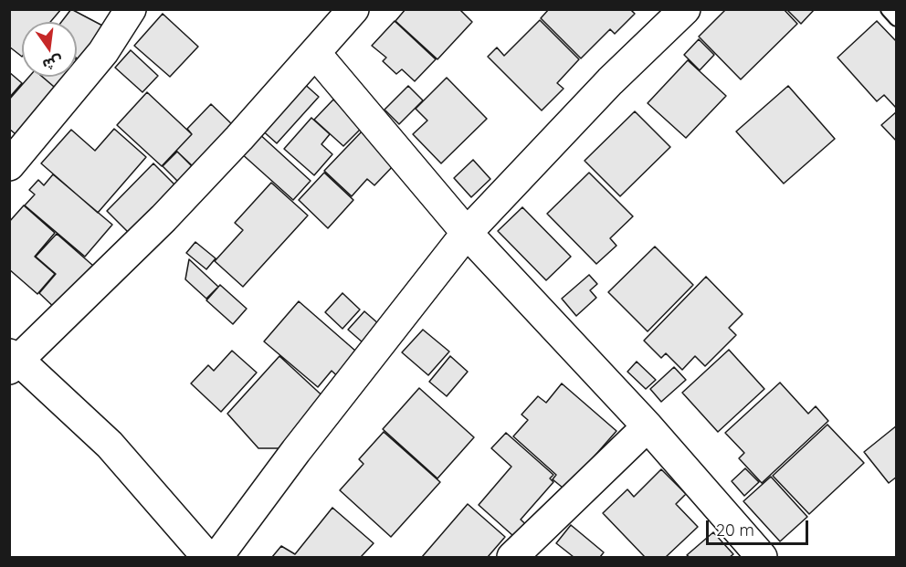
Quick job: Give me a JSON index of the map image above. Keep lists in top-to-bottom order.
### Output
{
  "scale_bar": "20 m",
  "north": "bottom"
}
